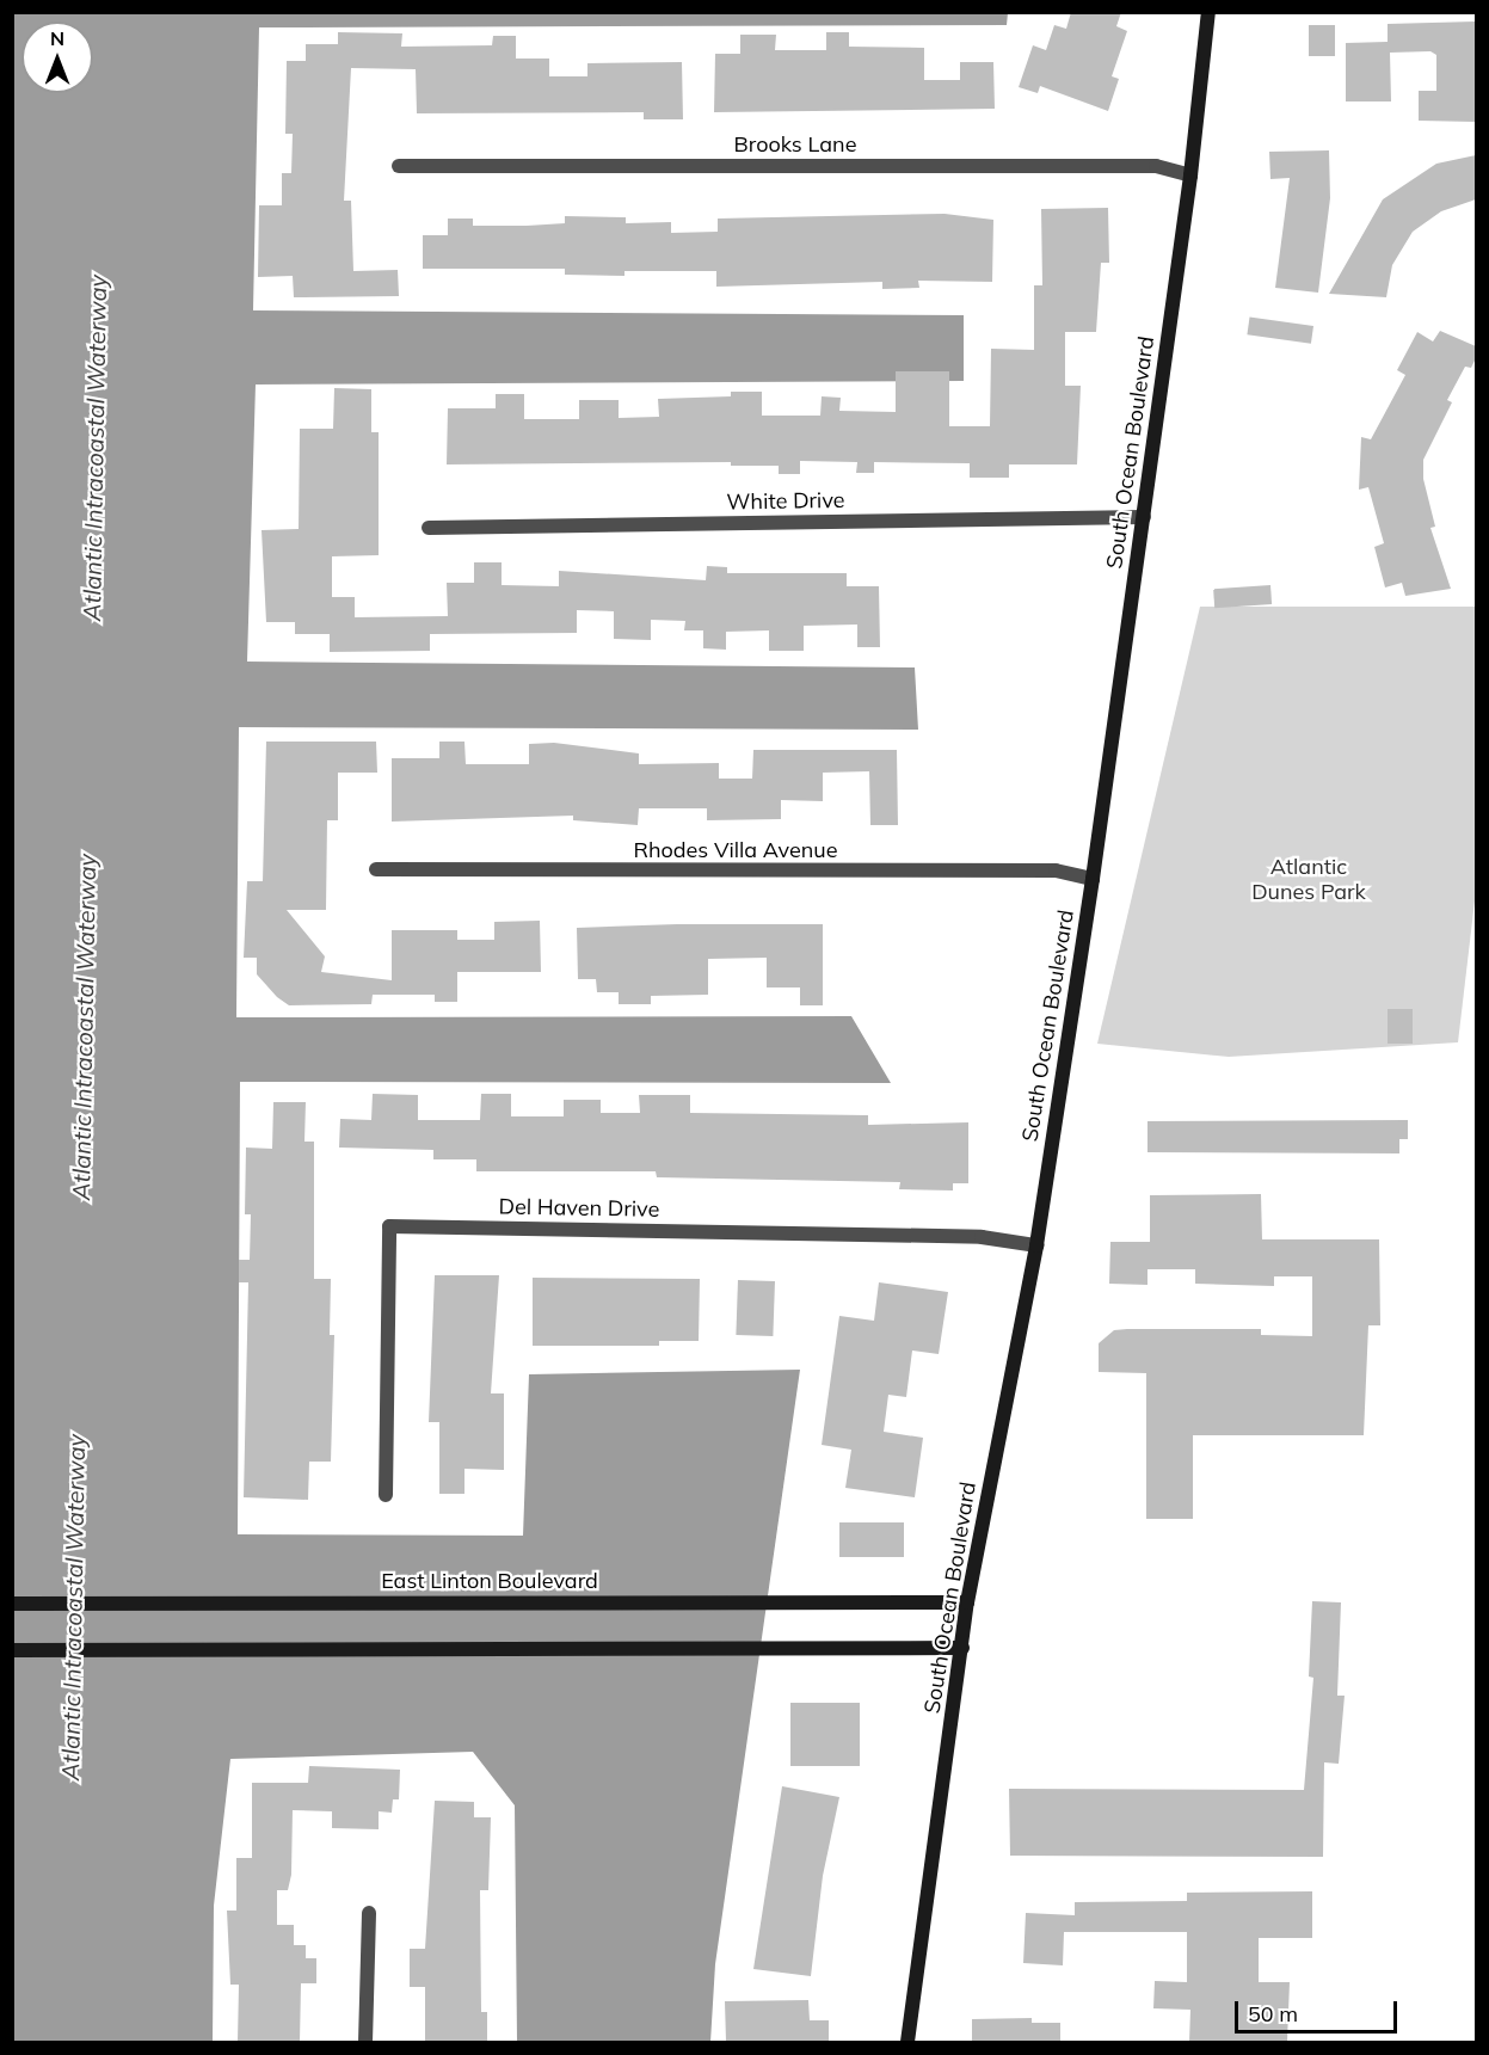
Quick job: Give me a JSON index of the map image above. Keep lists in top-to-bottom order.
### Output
{
  "streets": {
    "main road": ["South Ocean Boulevard", "East Linton Boulevard"],
    "street": [
      "Brooks Lane",
      "White Drive",
      "Rhodes Villa Avenue",
      "Del Haven Drive"
    ]
  },
  "crossings": [
    ["Brooks Lane", "South Ocean Boulevard"],
    ["South Ocean Boulevard", "White Drive"],
    ["South Ocean Boulevard", "Rhodes Villa Avenue"],
    ["South Ocean Boulevard", "Del Haven Drive"],
    ["South Ocean Boulevard", "East Linton Boulevard"]
  ],
  "water": ["Atlantic Intracoastal Waterway"],
  "parks": ["Atlantic Dunes Park"],
  "scale_bar": "50 m",
  "north": "top"
}
